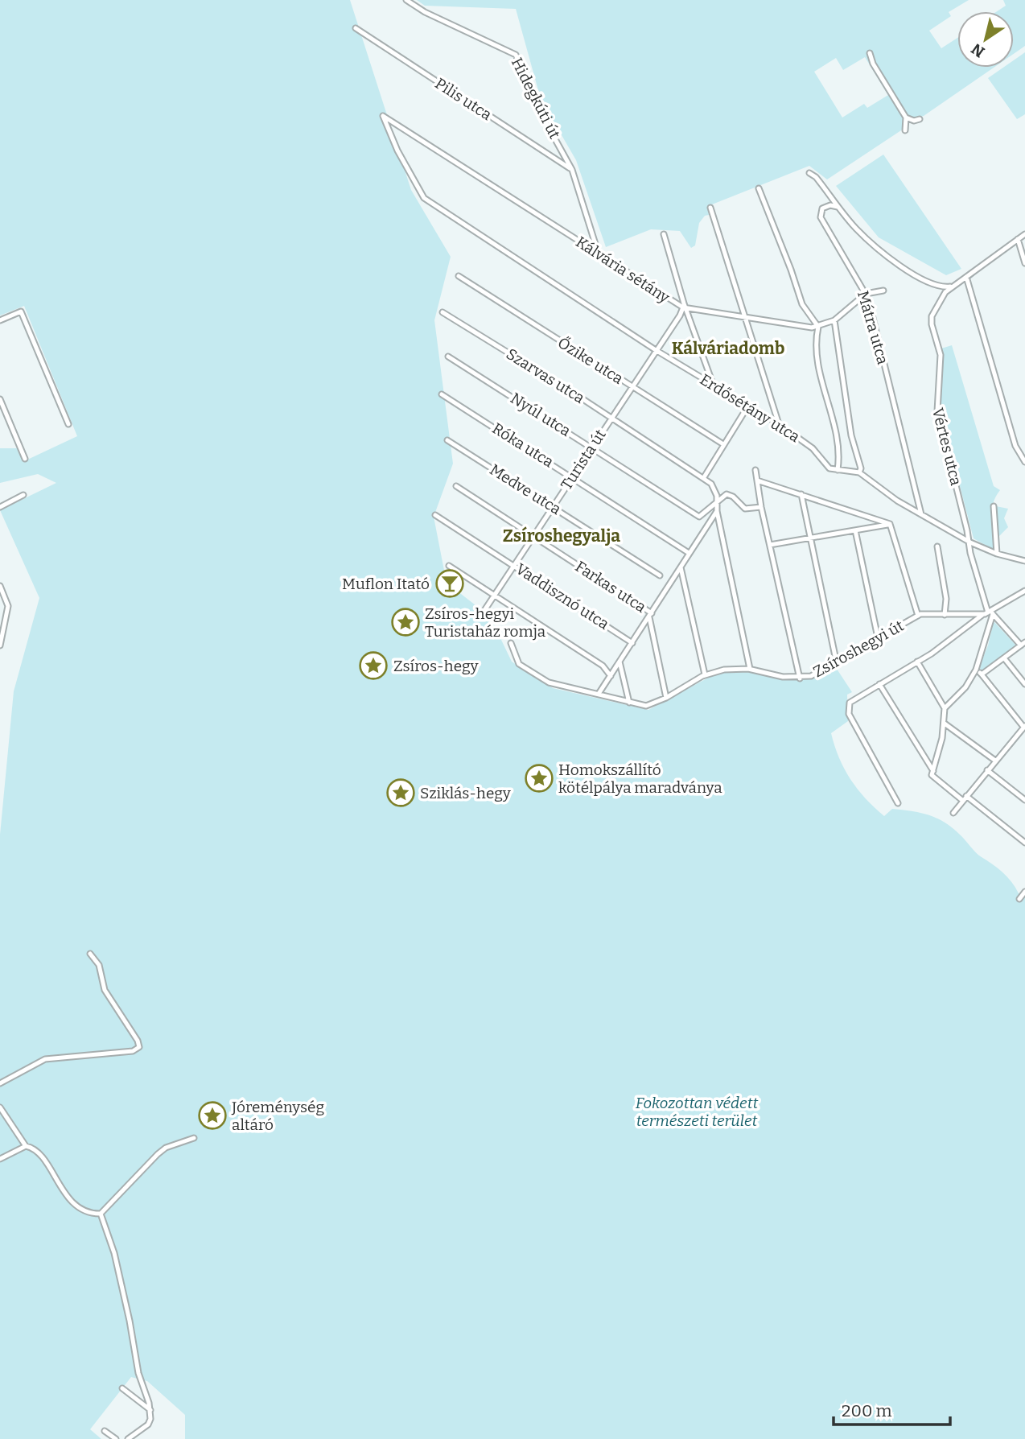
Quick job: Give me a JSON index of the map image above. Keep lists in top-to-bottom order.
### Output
{
  "streets": {
    "street": [
      "Hidegkúti út",
      "Pilis utca",
      "Kálvária sétány",
      "Mátra utca",
      "Őzike utca",
      "Szarvas utca",
      "Erdősétány utca",
      "Nyúl utca",
      "Róka utca",
      "Vértes utca",
      "Turista út",
      "Medve utca",
      "Farkas utca",
      "Vaddisznó utca",
      "Zsíroshegyi út"
    ]
  },
  "crossings": [
    ["Hidegkúti út", "Pilis utca"],
    ["Hidegkúti út", "Kálvária sétány"],
    ["Kálvária sétány", "Mátra utca"],
    ["Kálvária sétány", "Erdősétány utca"],
    ["Kálvária sétány", "Turista út"],
    ["Őzike utca", "Turista út"],
    ["Szarvas utca", "Turista út"],
    ["Erdősétány utca", "Turista út"],
    ["Nyúl utca", "Turista út"],
    ["Róka utca", "Turista út"],
    ["Vértes utca", "Zsíroshegyi út"],
    ["Turista út", "Medve utca"],
    ["Turista út", "Farkas utca"],
    ["Turista út", "Vaddisznó utca"]
  ],
  "districts": ["Kálváriadomb", "Zsíroshegyalja"],
  "parks": ["Fokozottan védett természeti terület"],
  "places": {
    "bar": ["Muflon Itató"],
    "place": [
      "Zsíros-hegyi Turistaház romja",
      "Zsíros-hegy",
      "Homokszállító kötélpálya maradványa",
      "Sziklás-hegy",
      "Jóreménység altáró"
    ]
  },
  "scale_bar": "200 m",
  "north": "bottom left"
}
